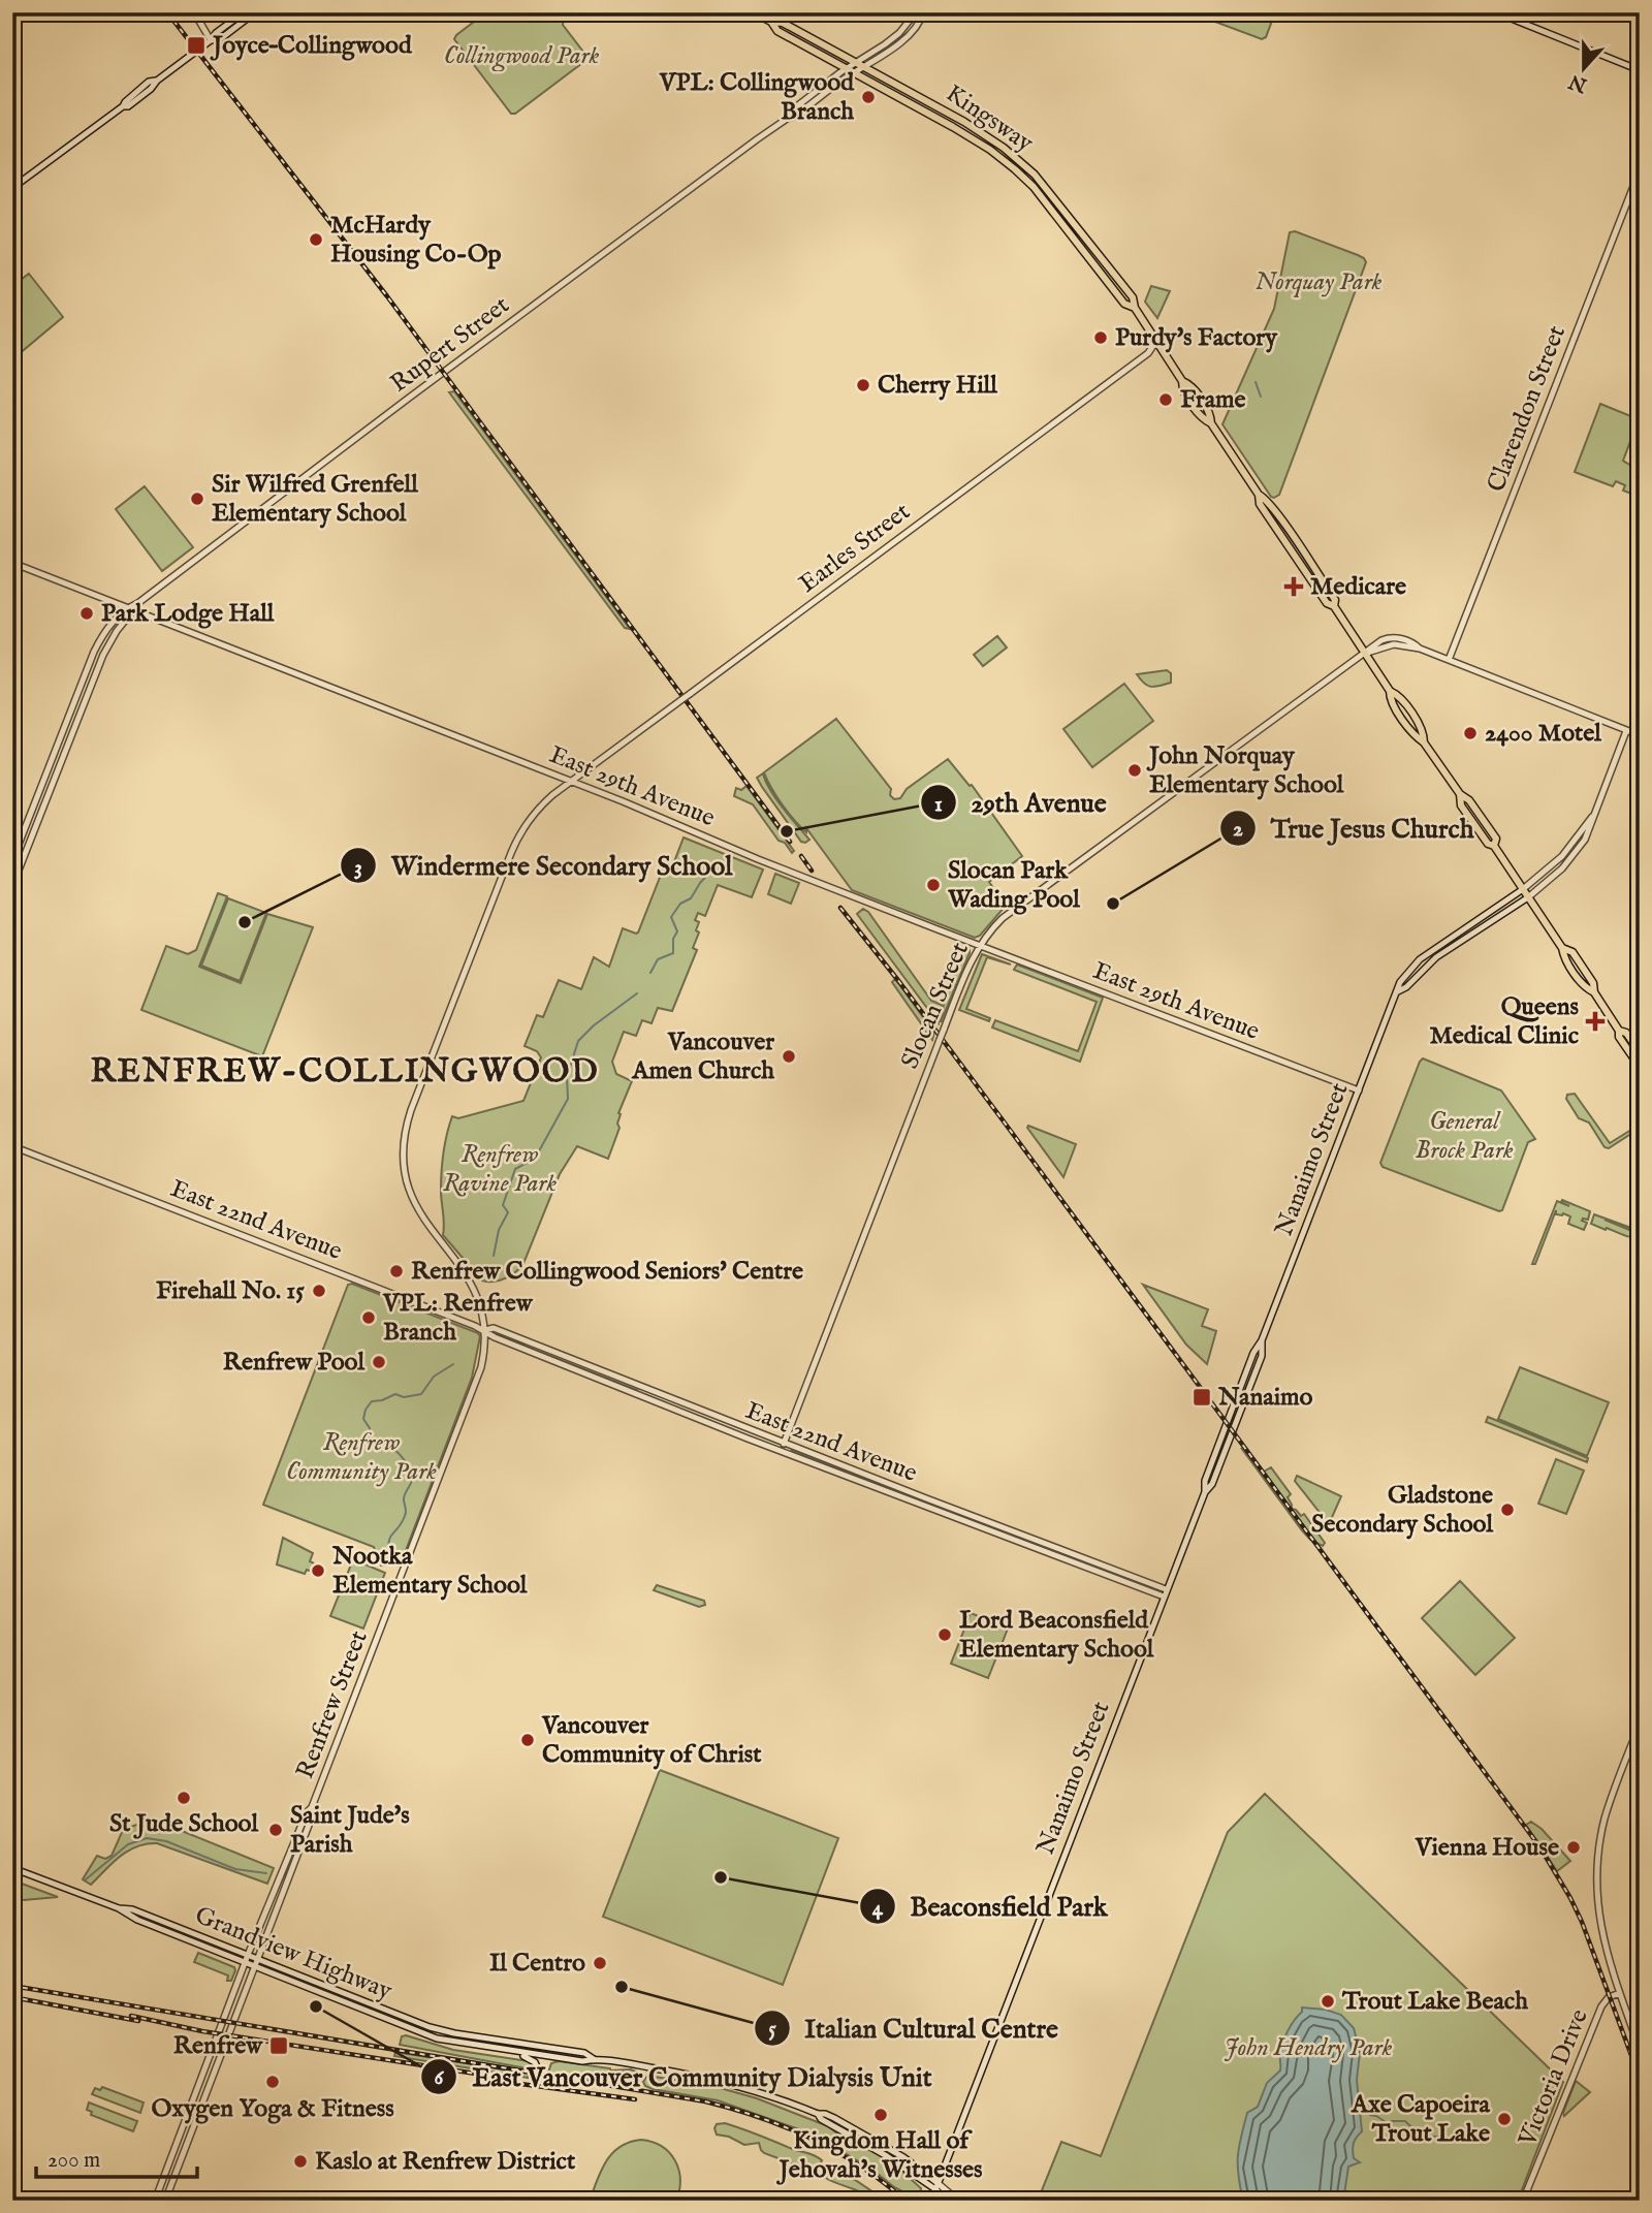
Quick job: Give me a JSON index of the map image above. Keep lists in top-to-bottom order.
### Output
{
  "streets": {
    "main road": ["Kingsway"],
    "street": [
      "Rupert Street",
      "Clarendon Street",
      "Earles Street",
      "East 29th Avenue",
      "Slocan Street",
      "Nanaimo Street",
      "East 22nd Avenue",
      "Renfrew Street",
      "Grandview Highway",
      "Victoria Drive"
    ]
  },
  "crossings": [
    ["Kingsway", "Rupert Street"],
    ["Kingsway", "Earles Street"],
    ["Kingsway", "Slocan Street"],
    ["Kingsway", "Nanaimo Street"],
    ["Rupert Street", "East 29th Avenue"],
    ["Earles Street", "East 29th Avenue"],
    ["Earles Street", "East 22nd Avenue"],
    ["Earles Street", "Renfrew Street"],
    ["East 29th Avenue", "Slocan Street"],
    ["East 29th Avenue", "Nanaimo Street"],
    ["Slocan Street", "East 22nd Avenue"],
    ["Nanaimo Street", "East 22nd Avenue"],
    ["East 22nd Avenue", "Renfrew Street"],
    ["Renfrew Street", "Grandview Highway"]
  ],
  "districts": ["RENFREW-COLLINGWOOD"],
  "parks": [
    "Collingwood Park",
    "Norquay Park",
    "General Brock Park",
    "Renfrew Ravine Park",
    "Renfrew Community Park",
    "John Hendry Park"
  ],
  "places": {
    "transit": ["Joyce–Collingwood", "Nanaimo", "Renfrew"],
    "other": [
      "VPL: Collingwood Branch",
      "McHardy Housing Co-Op",
      "Purdy's Factory",
      "Cherry Hill",
      "Frame",
      "Sir Wilfred Grenfell Elementary School",
      "Park Lodge Hall",
      "2400 Motel",
      "John Norquay Elementary School",
      "29th Avenue",
      "Slocan Park Wading Pool",
      "True Jesus Church",
      "Windermere Secondary School",
      "Vancouver Amen Church",
      "Renfrew Collingwood Seniors' Centre",
      "Firehall No. 15",
      "VPL: Renfrew Branch",
      "Renfrew Pool",
      "Gladstone Secondary School",
      "Nootka Elementary School",
      "Lord Beaconsfield Elementary School",
      "Vancouver Community of Christ",
      "St Jude School",
      "Saint Jude's Parish",
      "Vienna House",
      "Beaconsfield Park",
      "Il Centro",
      "Italian Cultural Centre",
      "Trout Lake Beach",
      "East Vancouver Community Dialysis Unit",
      "Oxygen Yoga & Fitness",
      "Kingdom Hall of Jehovah's Witnesses",
      "Axe Capoeira Trout Lake",
      "Kaslo at Renfrew District"
    ],
    "health": ["Medicare", "Queens Medical Clinic"]
  },
  "scale_bar": "200 m",
  "north": "bottom"
}
